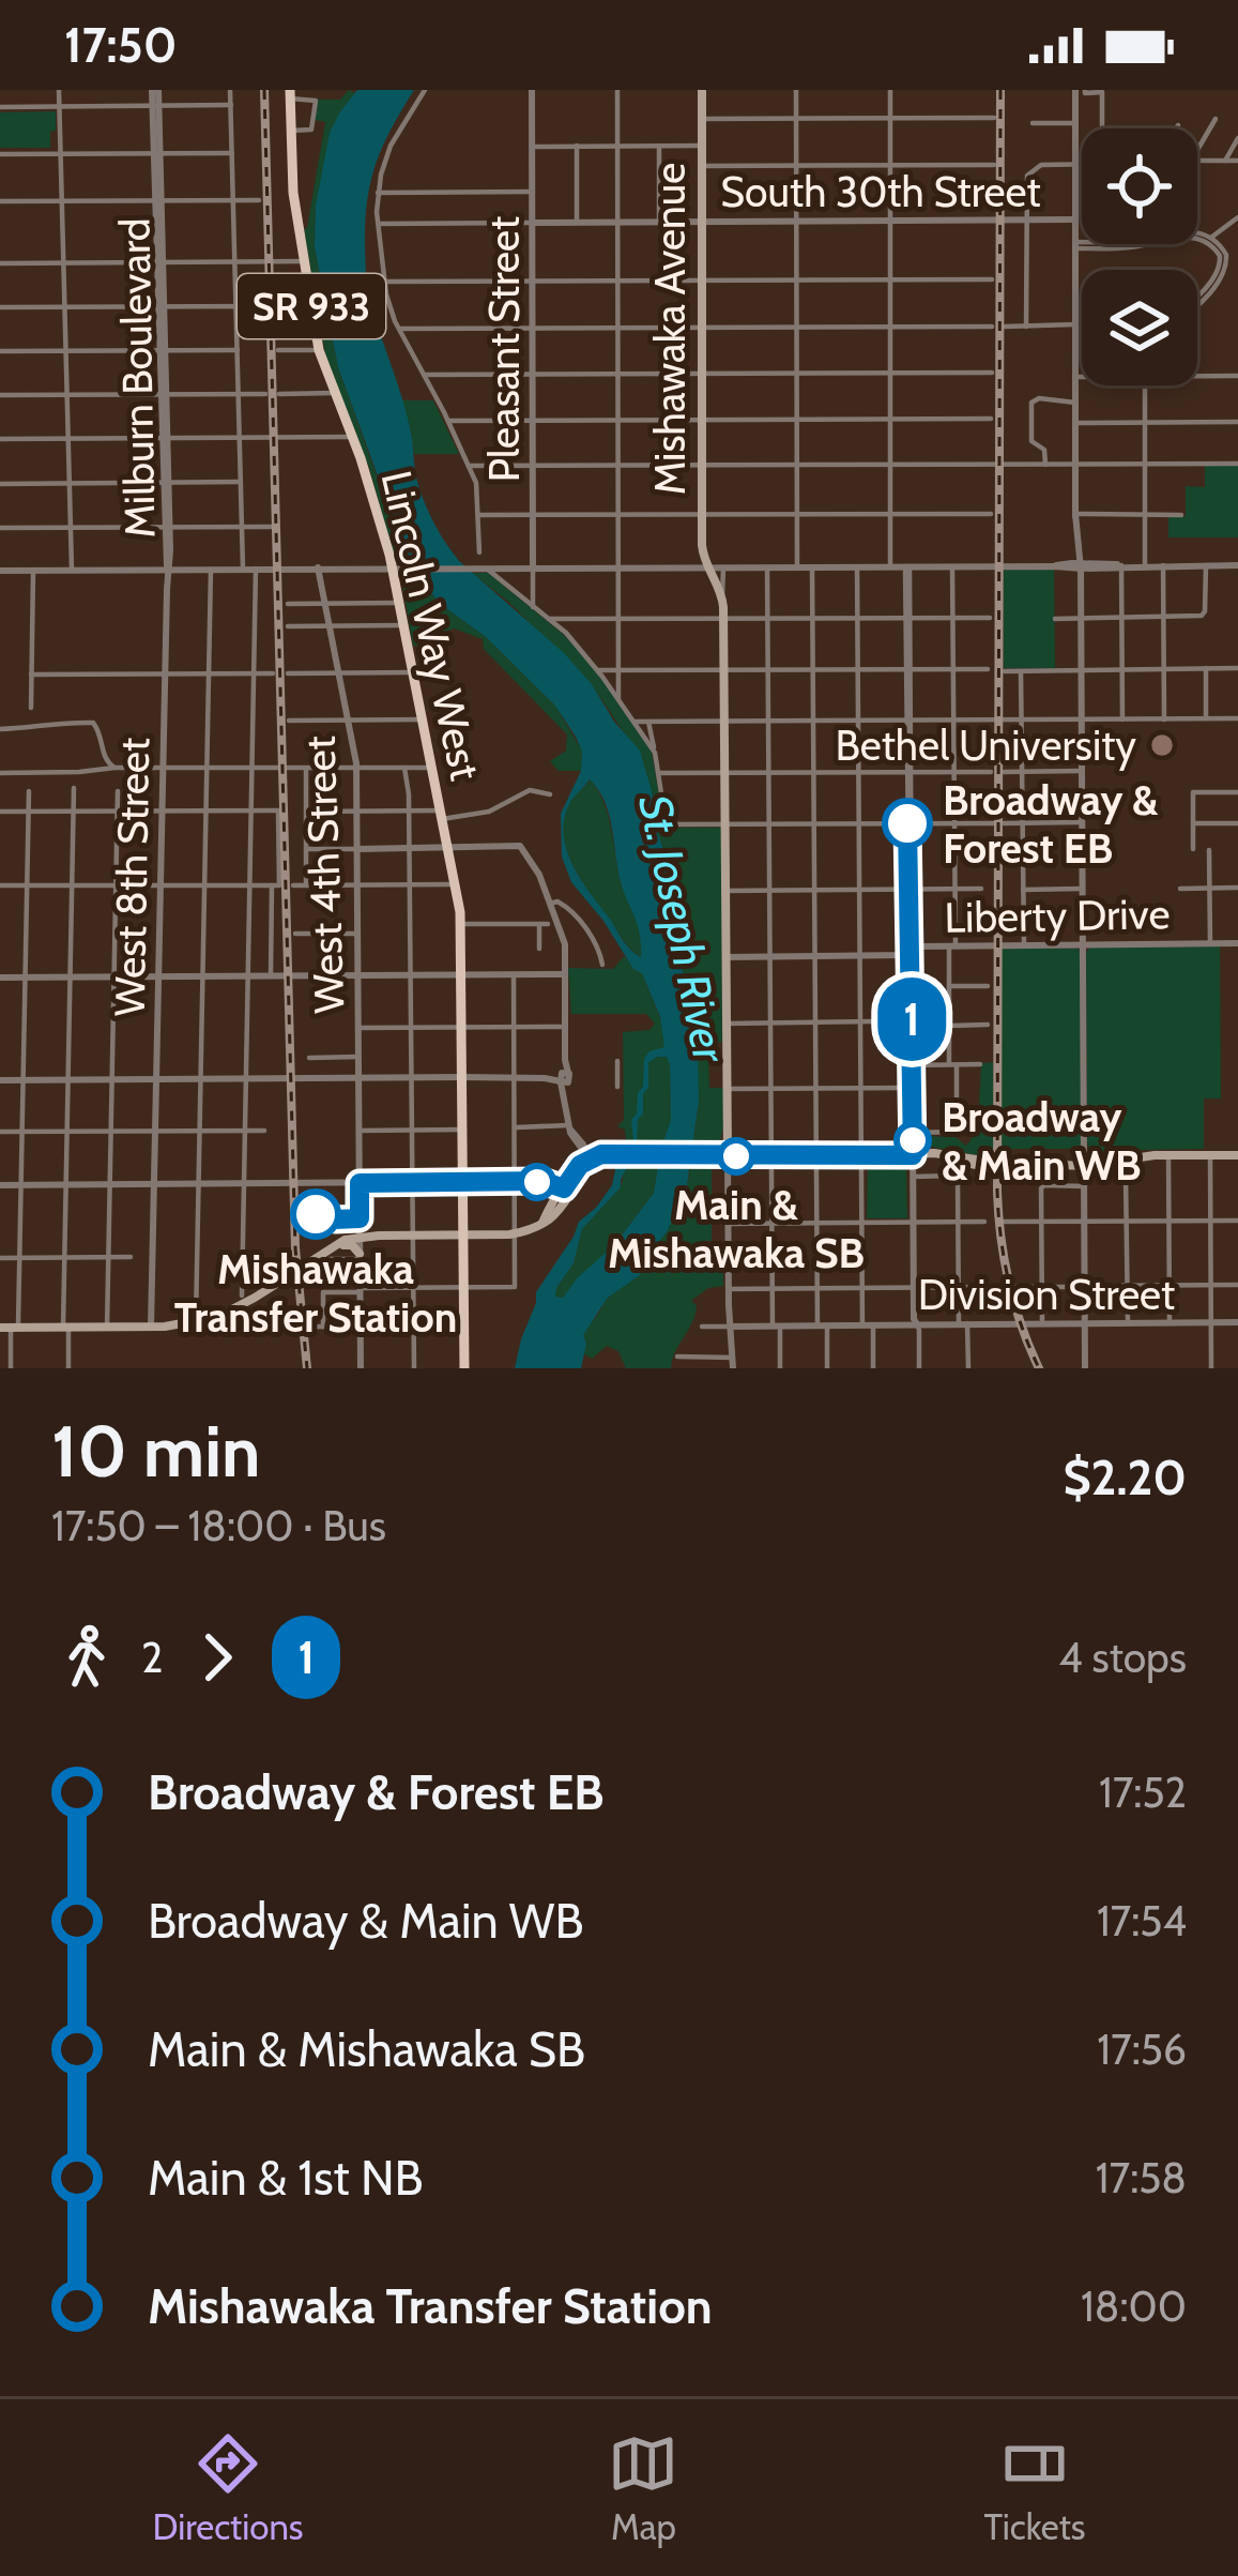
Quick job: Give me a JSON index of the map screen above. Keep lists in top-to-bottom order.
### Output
{
  "streets": {
    "main road": ["SR 933", "Mishawaka Avenue", "Lincoln Way West"],
    "street": [
      "South 30th Street",
      "Pleasant Street",
      "Milburn Boulevard",
      "West 4th Street",
      "West 8th Street",
      "Liberty Drive",
      "Division Street"
    ]
  },
  "crossings": [
    ["South 30th Street", "Mishawaka Avenue"],
    ["South 30th Street", "Pleasant Street"],
    ["SR 933", "Lincoln Way West"],
    ["Milburn Boulevard", "West 8th Street"]
  ],
  "water": ["St. Joseph River"],
  "places": [
    "Bethel University",
    "Broadway & Forest EB",
    "Broadway & Main WB",
    "Main & Mishawaka SB",
    "Mishawaka Transfer Station"
  ],
  "lines": ["bus line 1"],
  "page": {
    "status": "17:50",
    "on_map": "1",
    "heading": ["10 min", "17:50 – 18:00 · Bus", "$2.20"],
    "legs": ["2", "1", "4 stops"],
    "list": [
      {
        "name": "Broadway & Forest EB",
        "value": "17:52"
      },
      {
        "name": "Broadway & Main WB",
        "value": "17:54"
      },
      {
        "name": "Main & Mishawaka SB",
        "value": "17:56"
      },
      {
        "name": "Main & 1st NB",
        "value": "17:58"
      },
      {
        "name": "Mishawaka Transfer Station",
        "value": "18:00"
      }
    ],
    "tabs": ["Directions", "Map", "Tickets"]
  }
}
